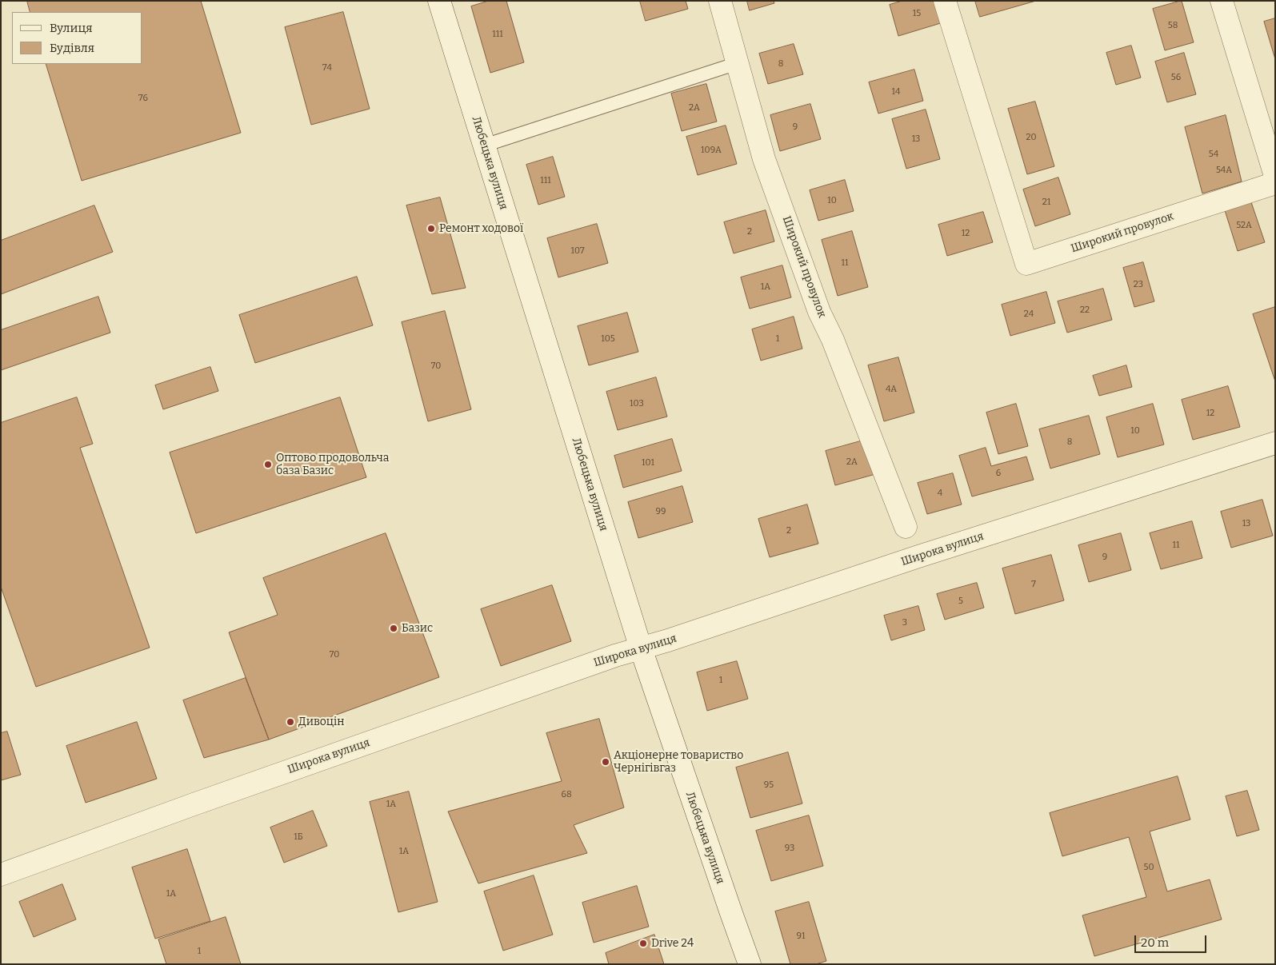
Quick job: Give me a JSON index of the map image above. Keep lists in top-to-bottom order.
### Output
{
  "streets": {
    "street": ["Любецька вулиця", "Широкий провулок", "Широка вулиця"]
  },
  "crossings": [
    ["Любецька вулиця", "Широка вулиця"]
  ],
  "places": [
    "Ремонт ходової",
    "Оптово продовольча база Базис",
    "Базис",
    "Дивоцін",
    "Акціонерне товариство Чернігівгаз",
    "Drive 24"
  ],
  "house_numbers": [
    "15",
    "58",
    "111",
    "8",
    "74",
    "56",
    "14",
    "76",
    "2А",
    "9",
    "20",
    "13",
    "109А",
    "54",
    "54А",
    "111",
    "10",
    "21",
    "52А",
    "2",
    "12",
    "107",
    "11",
    "23",
    "1А",
    "22",
    "24",
    "105",
    "1",
    "70",
    "4А",
    "103",
    "12",
    "10",
    "8",
    "2А",
    "101",
    "6",
    "4",
    "99",
    "13",
    "2",
    "11",
    "9",
    "7",
    "5",
    "3",
    "70",
    "1",
    "95",
    "68",
    "1А",
    "1Б",
    "93",
    "1А",
    "50",
    "1А",
    "91",
    "1"
  ],
  "legend": ["Вулиця", "Будівля"],
  "scale_bar": "20 m"
}
